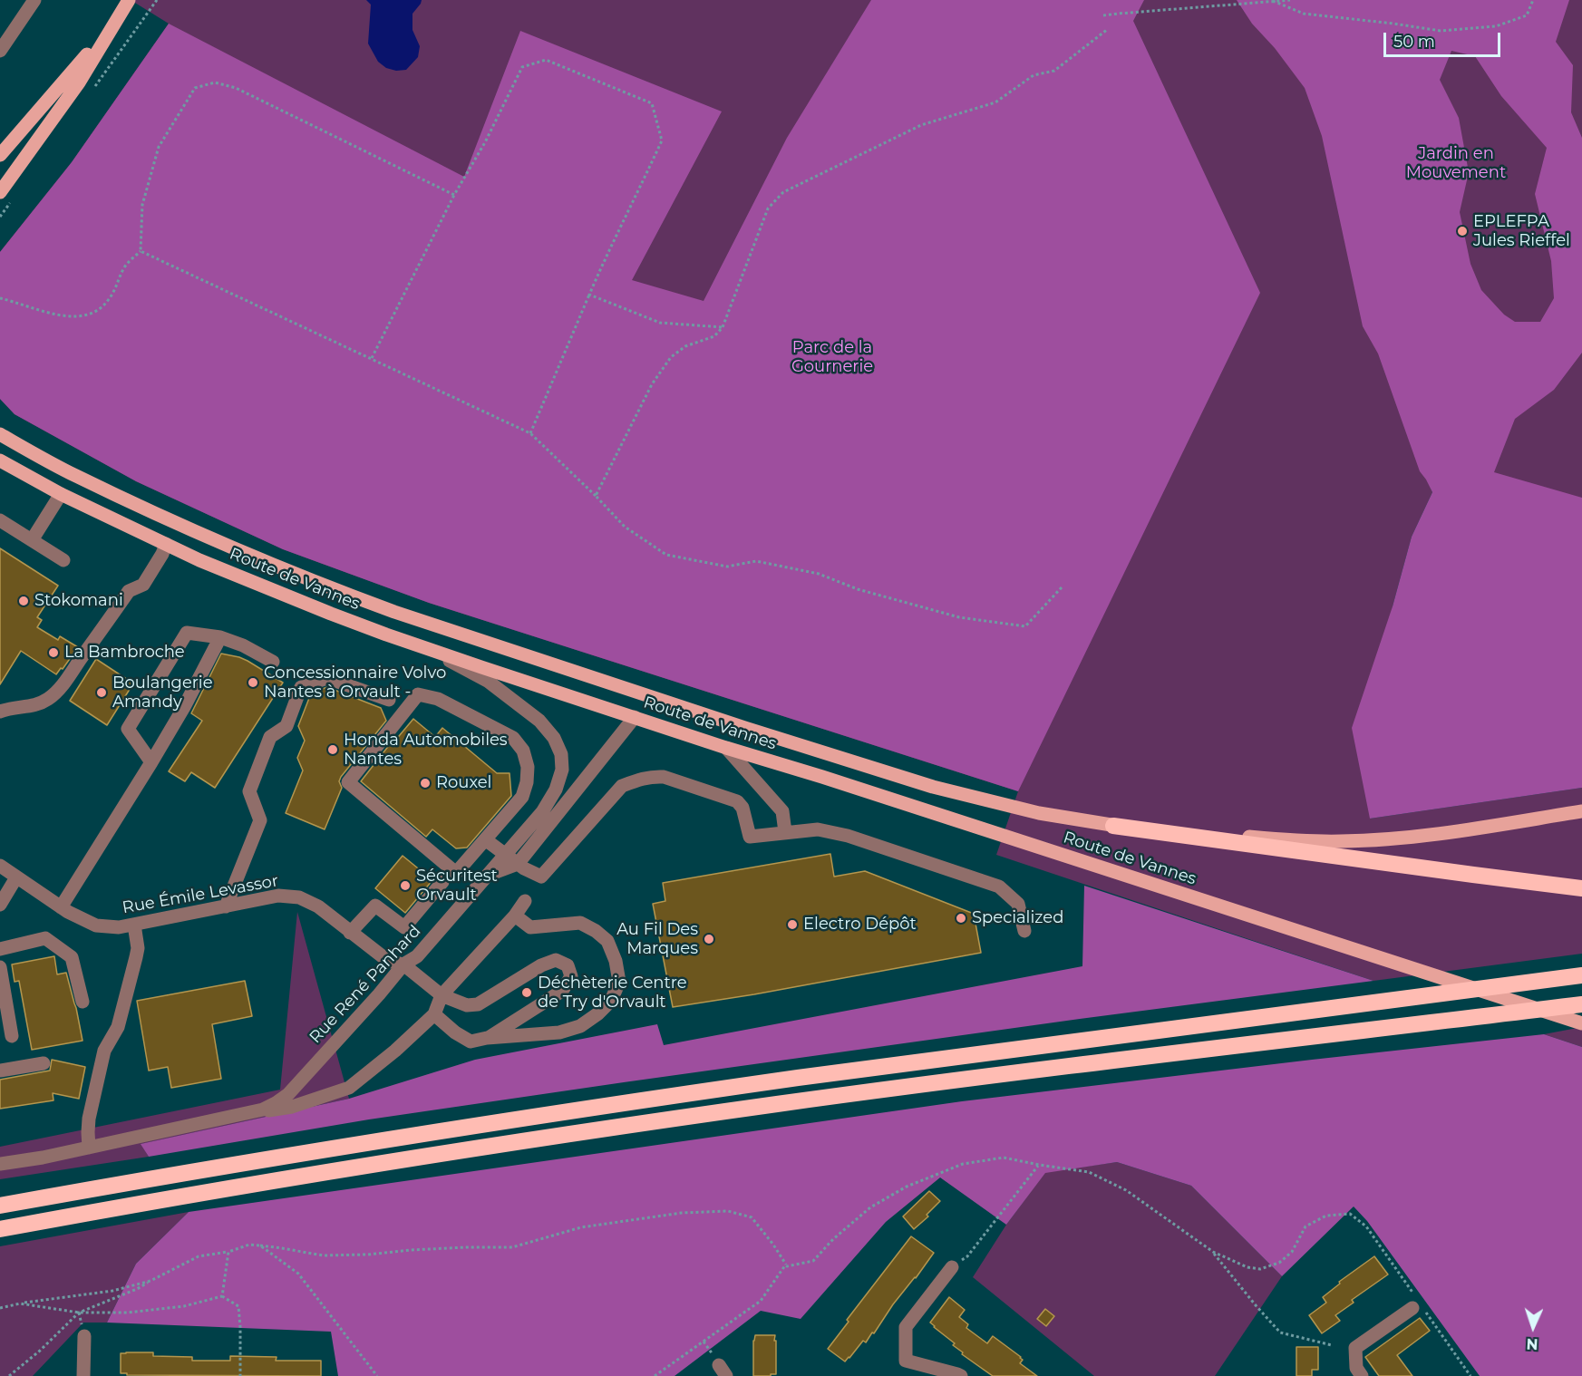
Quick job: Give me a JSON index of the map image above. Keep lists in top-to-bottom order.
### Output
{
  "streets": {
    "main road": ["Route de Vannes"],
    "street": ["Rue Émile Levassor", "Rue René Panhard"]
  },
  "crossings": [
    ["Route de Vannes", "Rue René Panhard"],
    ["Rue Émile Levassor", "Rue René Panhard"]
  ],
  "parks": ["Jardin en Mouvement", "Parc de la Gournerie"],
  "places": [
    "EPLEFPA Jules Rieffel",
    "Stokomani",
    "La Bambroche",
    "Concessionnaire Volvo Nantes à Orvault -",
    "Boulangerie Amandy",
    "Honda Automobiles Nantes",
    "Rouxel",
    "Sécuritest Orvault",
    "Specialized",
    "Electro Dépôt",
    "Au Fil Des Marques",
    "Déchèterie Centre de Try d'Orvault"
  ],
  "scale_bar": "50 m",
  "north": "bottom"
}
